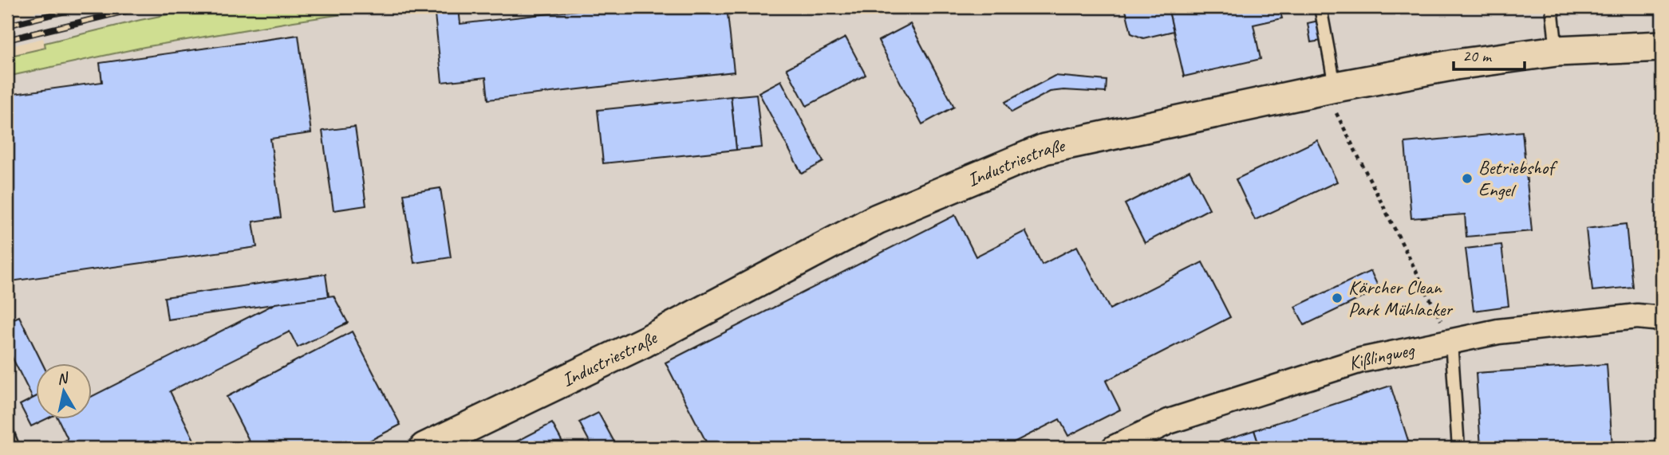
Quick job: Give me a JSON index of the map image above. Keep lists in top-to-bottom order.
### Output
{
  "streets": {
    "street": ["Industriestraße", "Kißlingweg"]
  },
  "places": ["Betriebshof Engel", "Kärcher Clean Park Mühlacker"],
  "scale_bar": "20 m",
  "north": "top"
}
